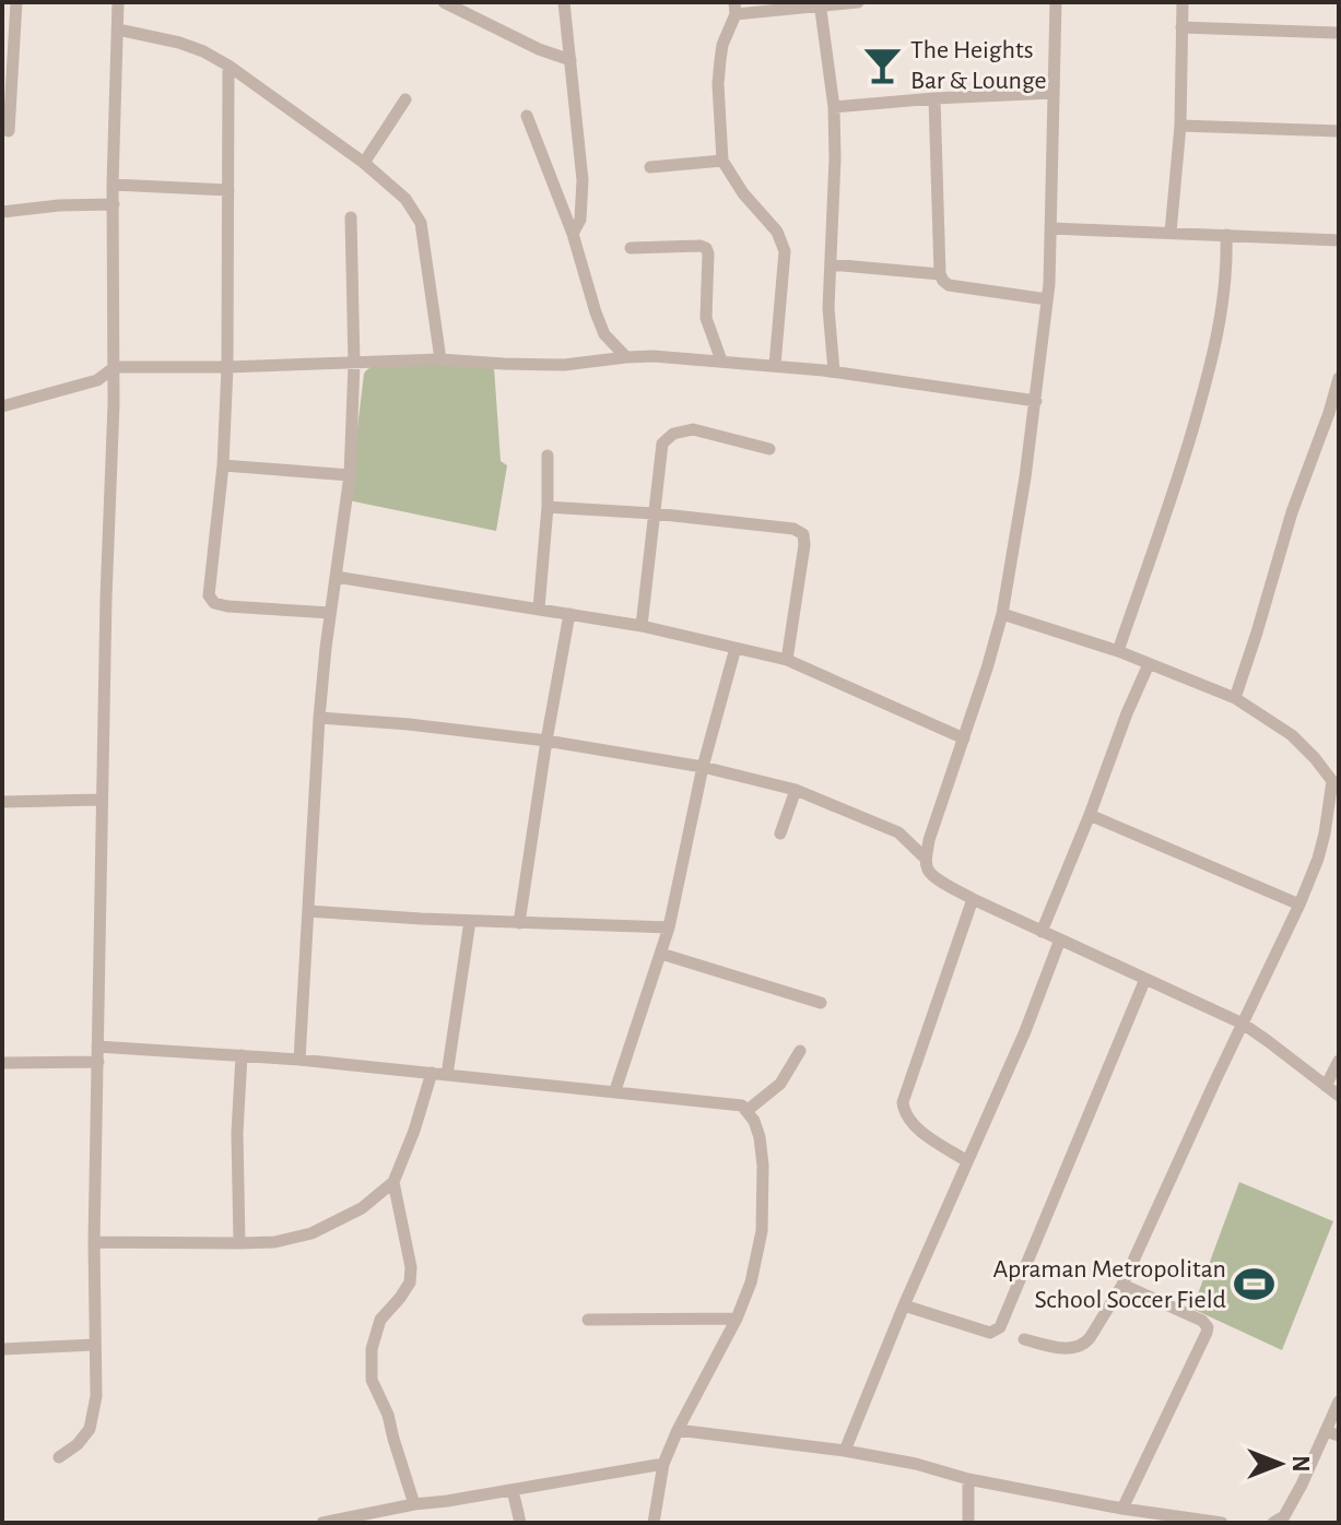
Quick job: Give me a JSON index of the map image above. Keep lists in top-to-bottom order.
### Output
{
  "places": {
    "bar": ["The Heights Bar & Lounge"],
    "sports": ["Apraman Metropolitan School Soccer Field"]
  },
  "north": "right"
}
